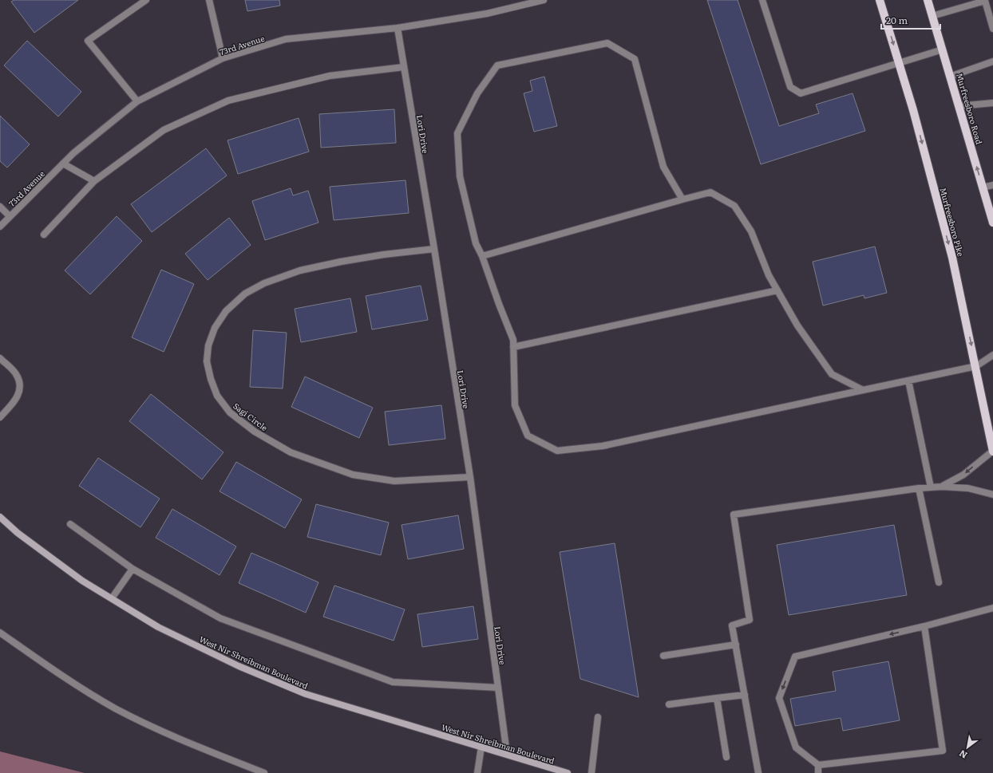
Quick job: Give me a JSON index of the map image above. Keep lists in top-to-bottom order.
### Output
{
  "streets": {
    "main road": ["Murfreesboro Road", "Murfreesboro Pike", "West Nir Shreibman Boulevard"],
    "street": ["73rd Avenue", "Lori Drive", "Sagi Circle"]
  },
  "crossings": [
    ["73rd Avenue", "Lori Drive"],
    ["Lori Drive", "Sagi Circle"],
    ["Lori Drive", "West Nir Shreibman Boulevard"]
  ],
  "one_way": ["Murfreesboro Road", "Murfreesboro Pike"],
  "scale_bar": "20 m",
  "north": "bottom left"
}
